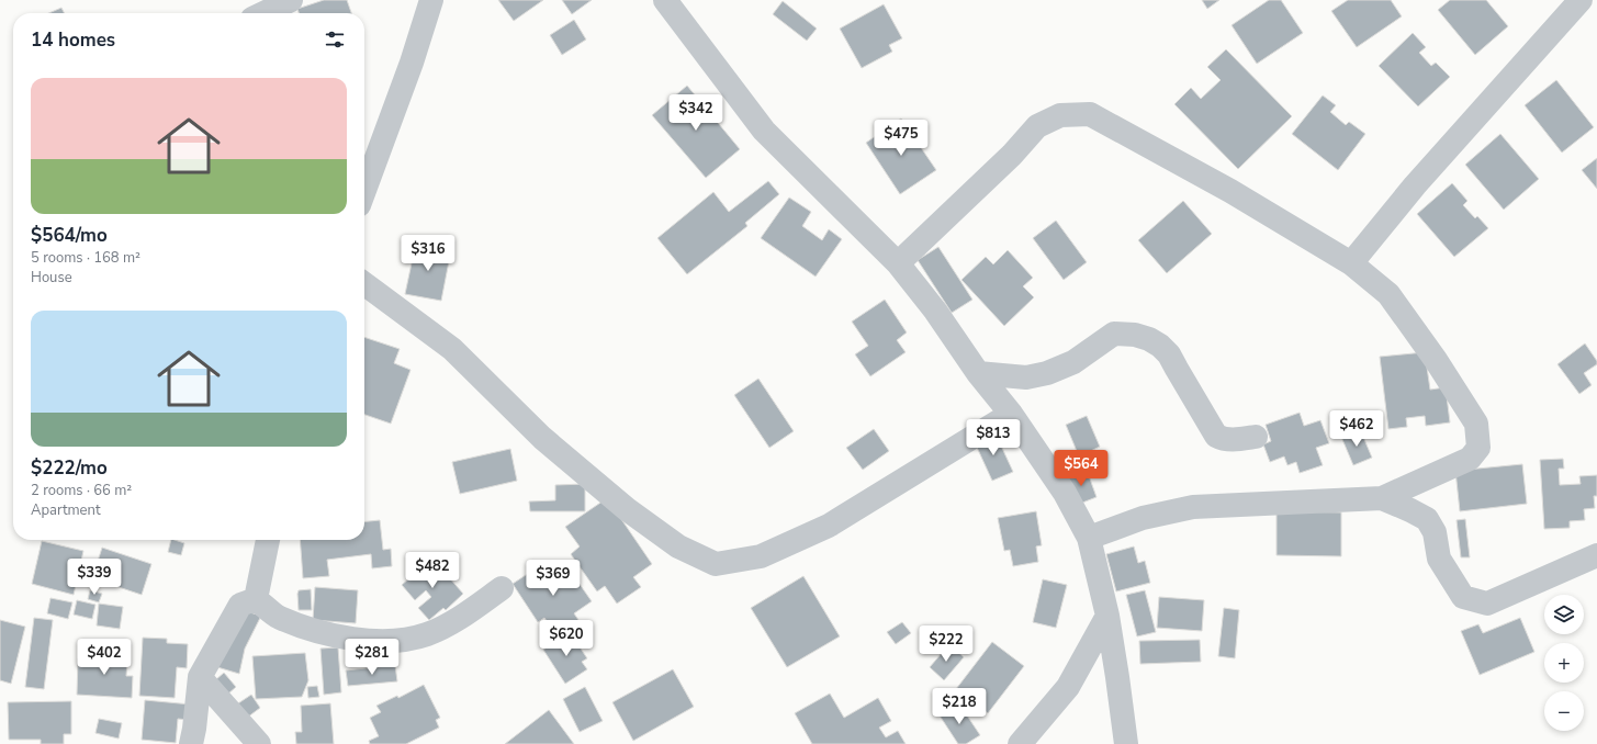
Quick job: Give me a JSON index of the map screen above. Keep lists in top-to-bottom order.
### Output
{
  "page": {
    "heading": "14 homes",
    "list": [
      {
        "name": "$564/mo",
        "note": "5 rooms · 168 m² · House"
      },
      {
        "name": "$222/mo",
        "note": "2 rooms · 66 m² · Apartment"
      }
    ],
    "price": [
      "$342",
      "$475",
      "$316",
      "$462",
      "$813",
      "$564",
      "$482",
      "$339",
      "$369",
      "$620",
      "$222",
      "$402",
      "$281",
      "$218"
    ],
    "map_buttons": ["+", "−"]
  }
}
